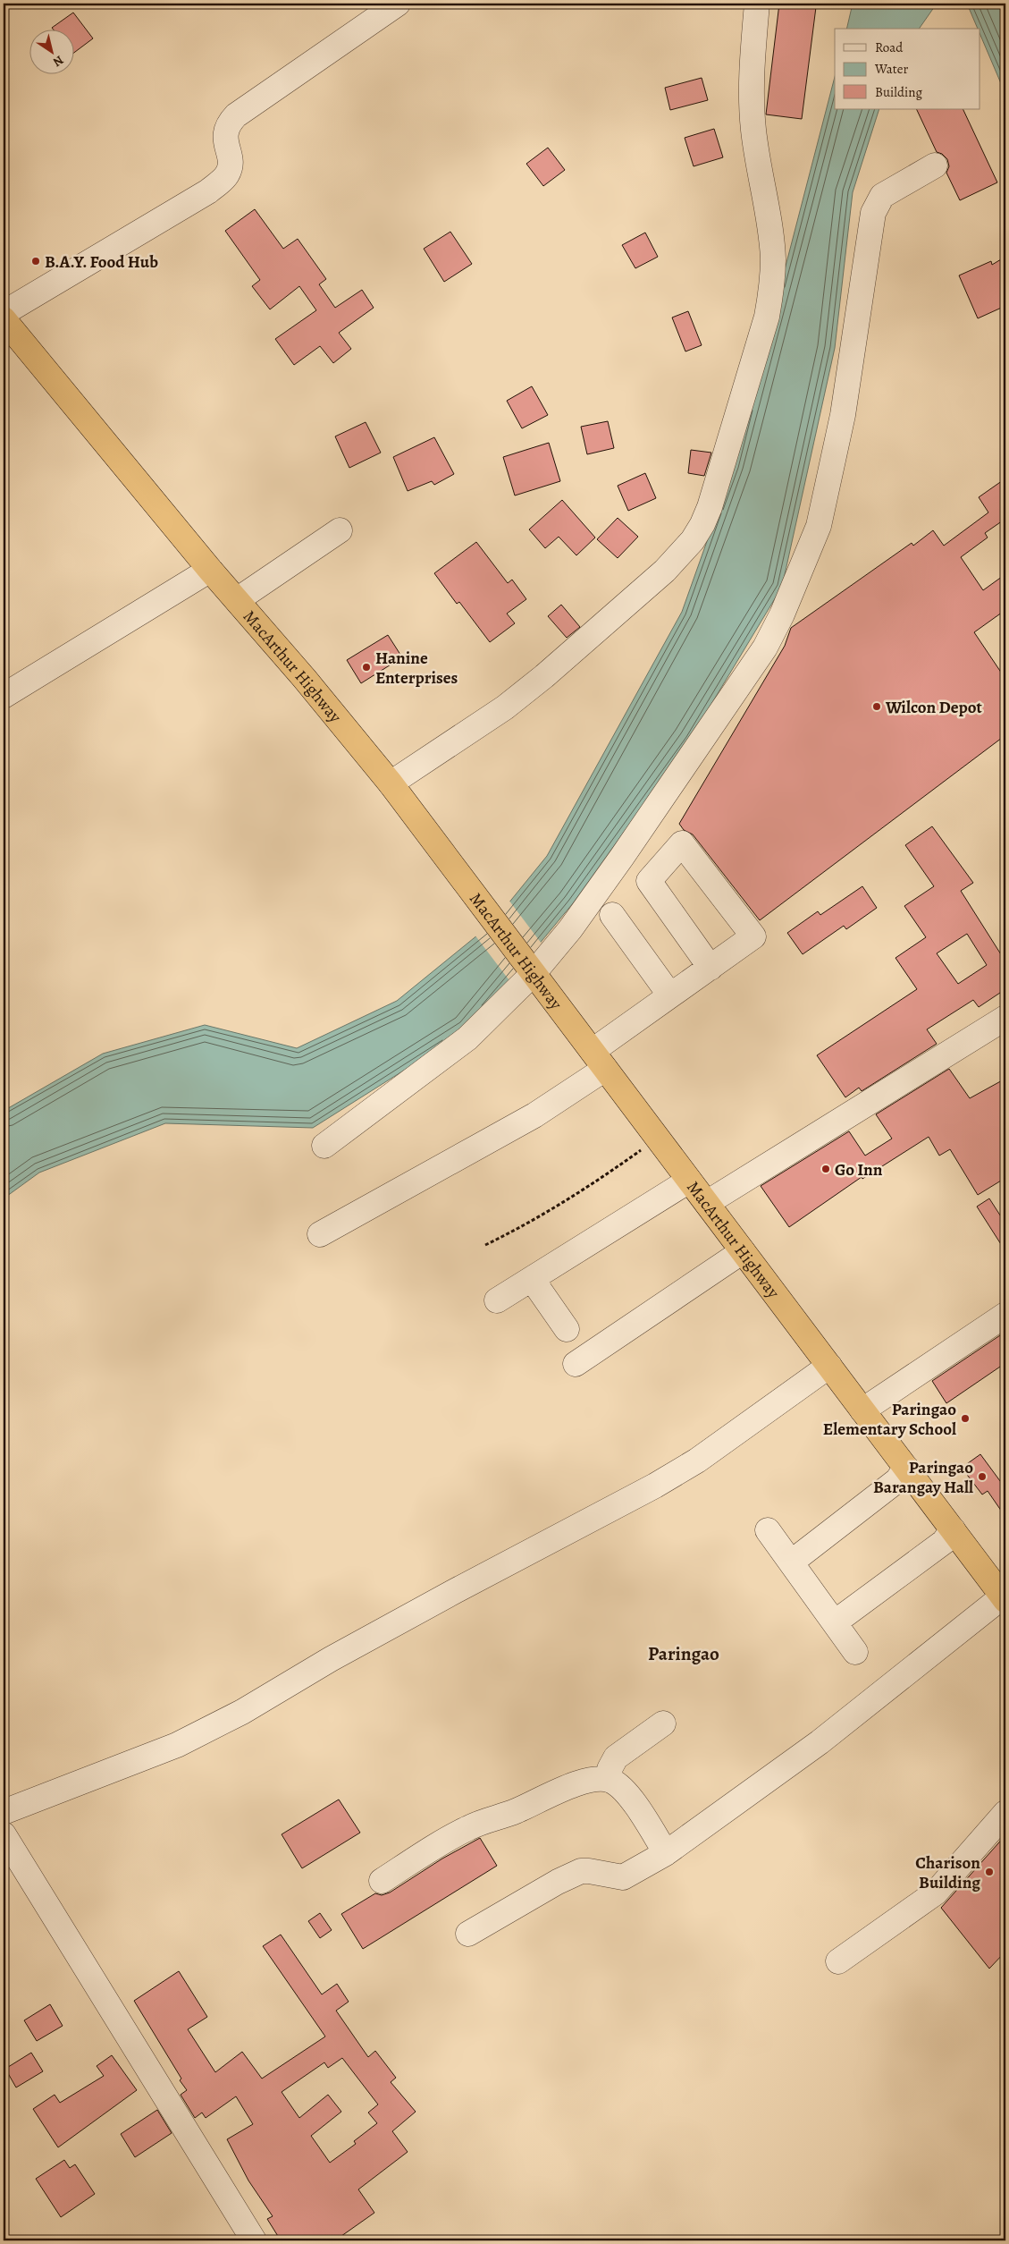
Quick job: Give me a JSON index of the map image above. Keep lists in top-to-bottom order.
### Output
{
  "streets": {
    "highway": ["MacArthur Highway"]
  },
  "districts": ["Paringao"],
  "places": [
    "B.A.Y. Food Hub",
    "Hanine Enterprises",
    "Wilcon Depot",
    "Go Inn",
    "Paringao Elementary School",
    "Paringao Barangay Hall",
    "Charison Building"
  ],
  "legend": ["Road", "Water", "Building"],
  "north": "bottom right"
}
